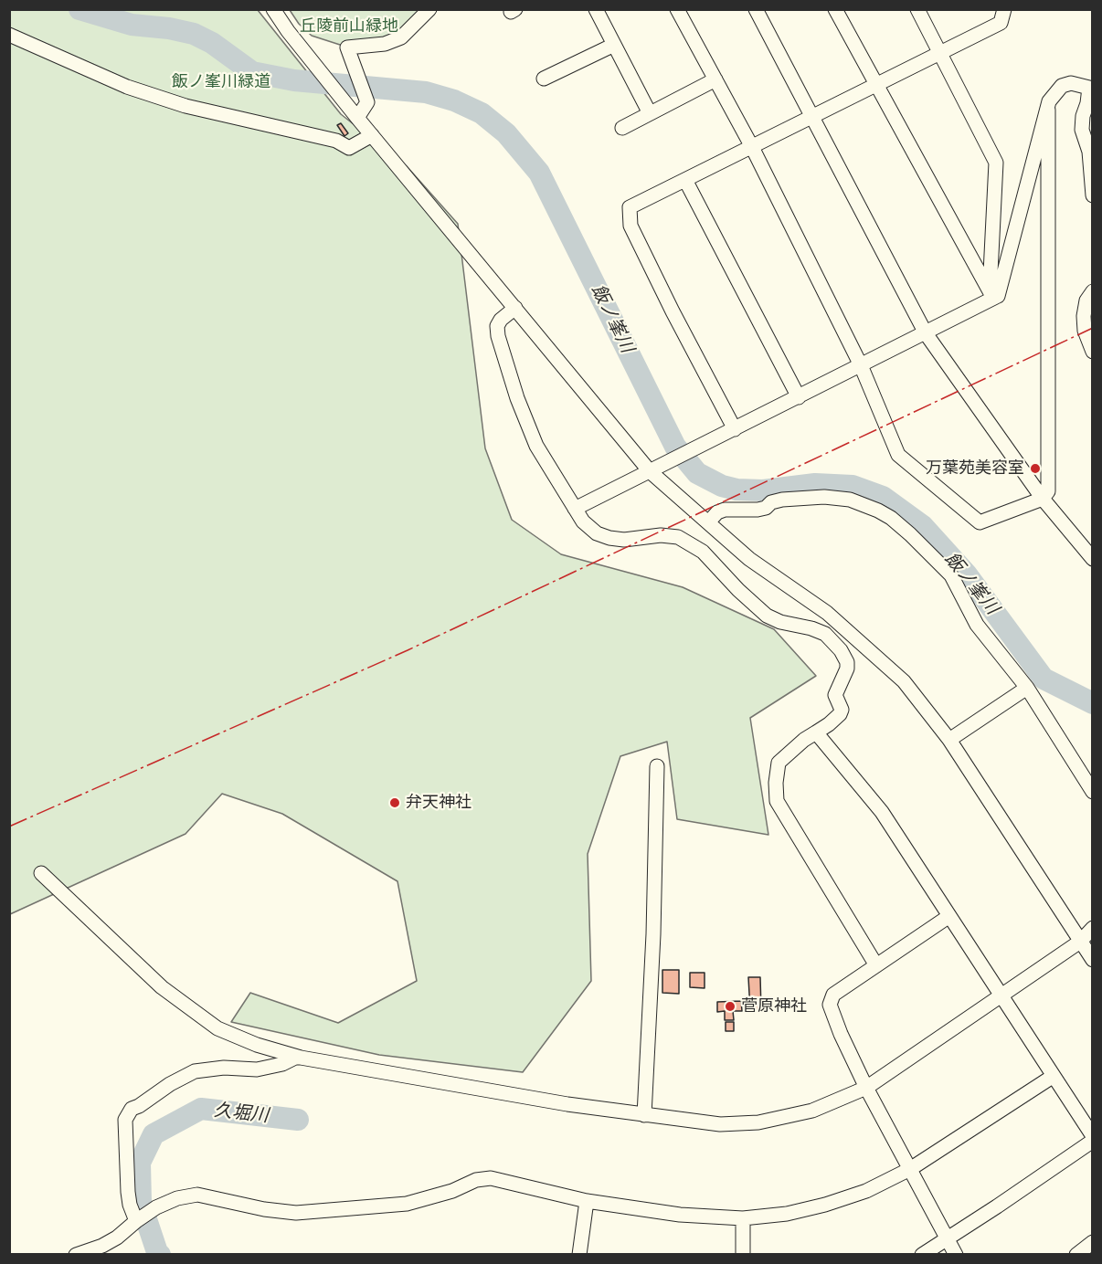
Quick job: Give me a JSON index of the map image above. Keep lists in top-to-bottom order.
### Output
{
  "water": ["飯ノ峯川", "久堀川"],
  "parks": ["丘陵前山緑地", "飯ノ峯川緑道"],
  "places": ["万葉苑美容室", "弁天神社", "菅原神社"]
}
